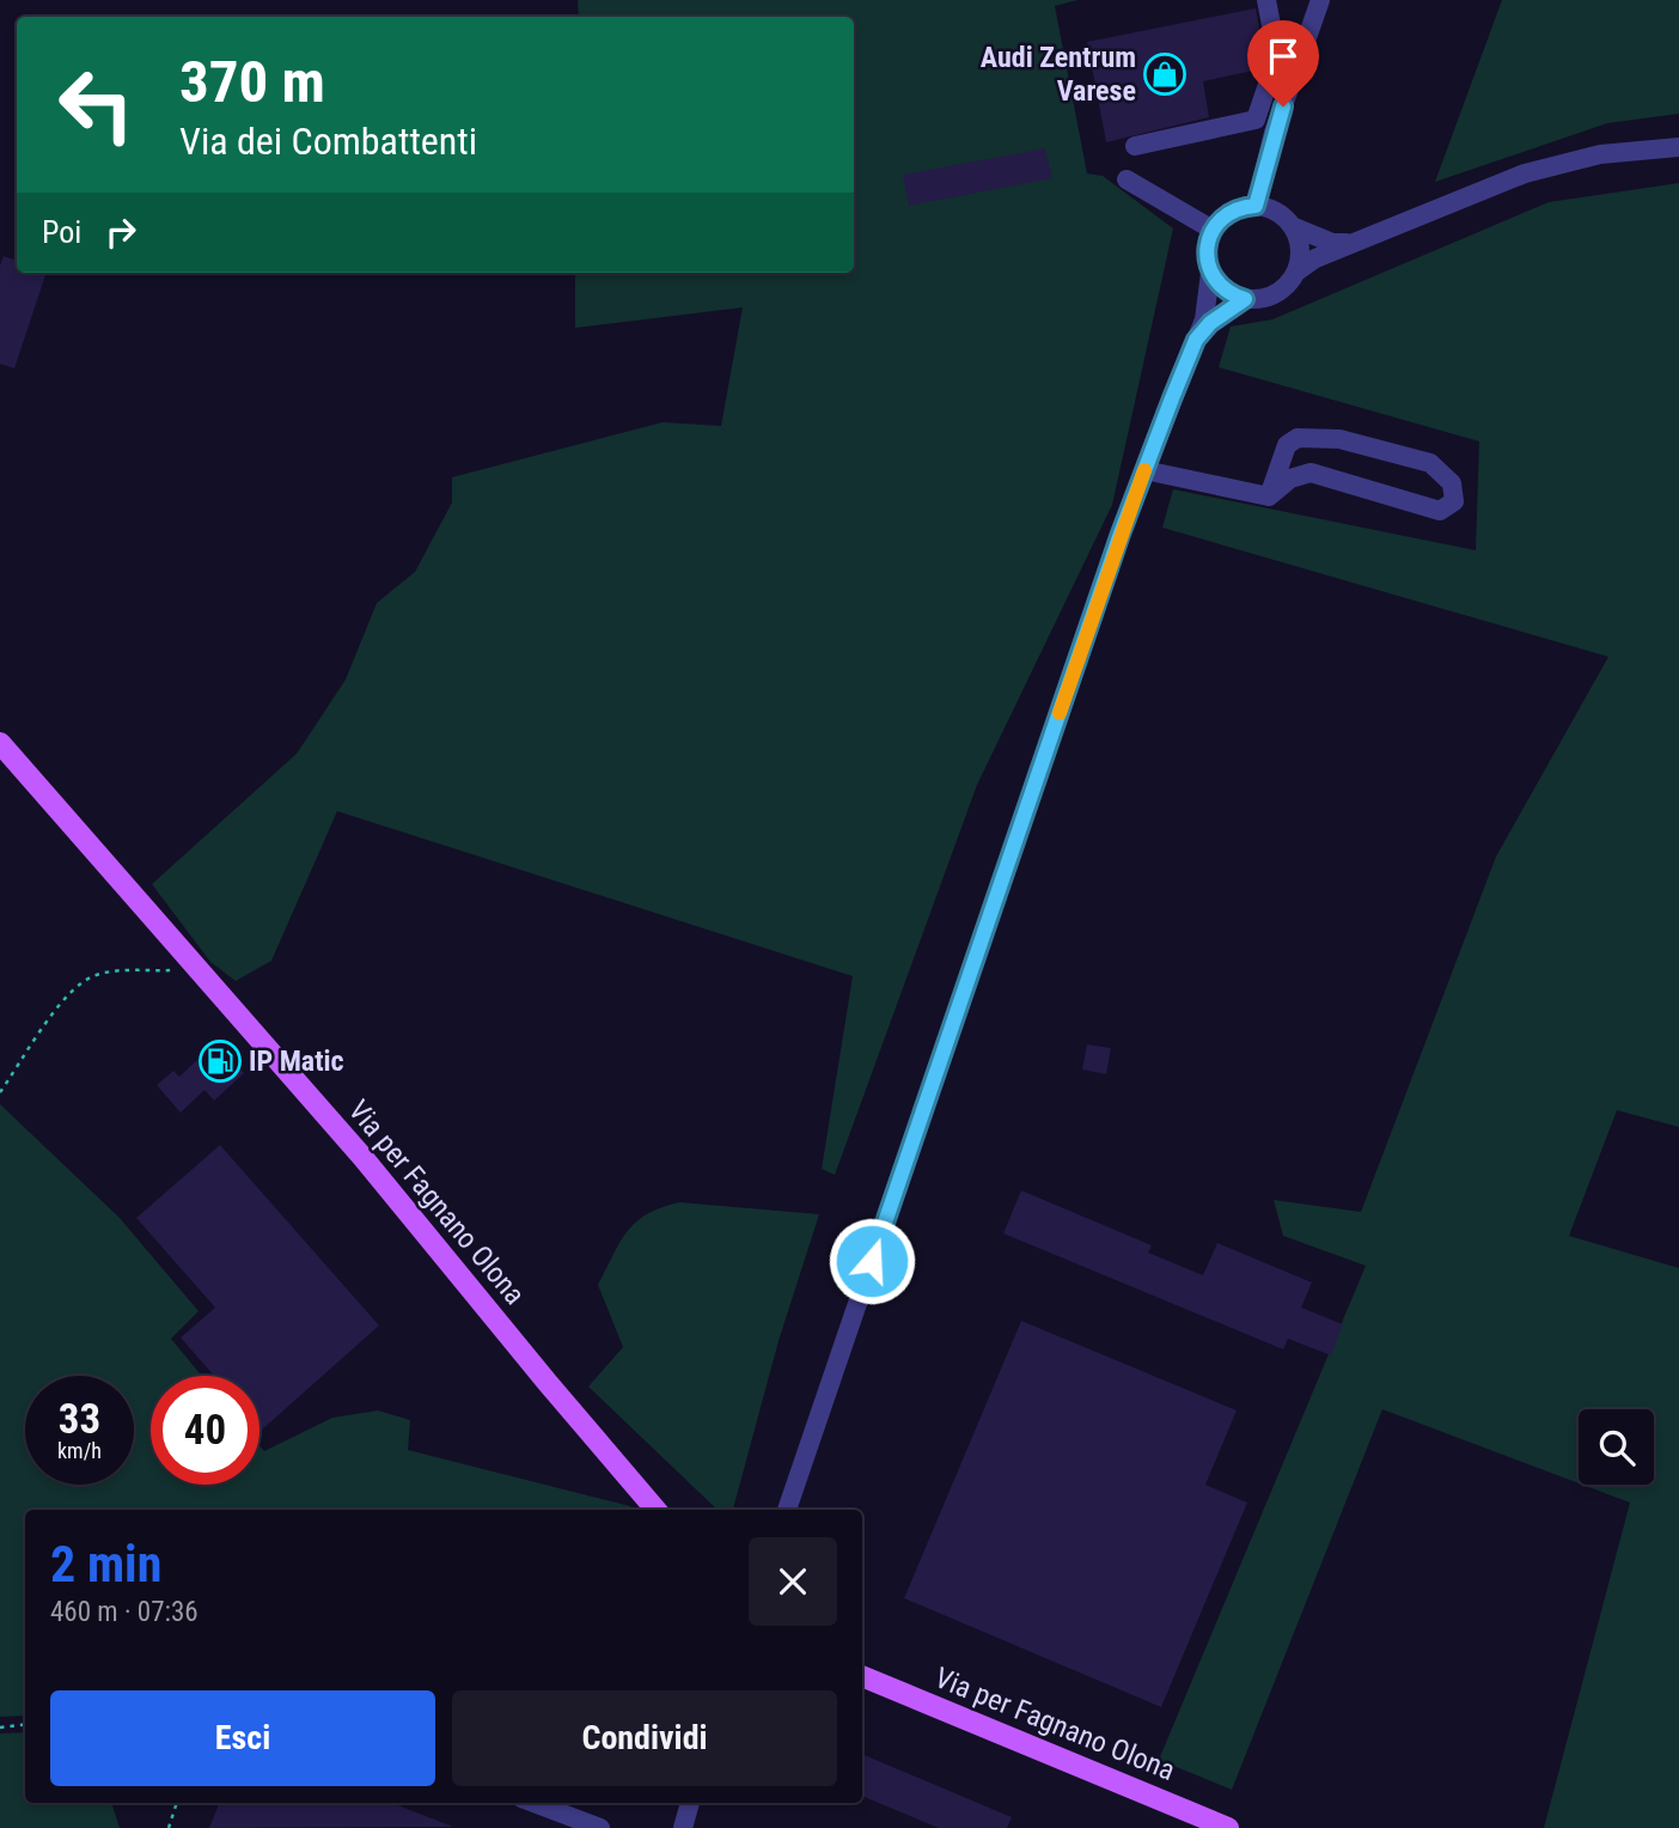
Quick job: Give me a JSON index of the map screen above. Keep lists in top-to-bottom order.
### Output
{
  "streets": {
    "main road": ["Via per Fagnano Olona"]
  },
  "places": {
    "shop": ["Audi Zentrum Varese"],
    "fuel station": ["IP Matic"]
  },
  "page": {
    "turn": ["370 m", "Via dei Combattenti"],
    "then": "Poi",
    "speed": "33 km/h",
    "limit": "40",
    "heading": ["2 min", "460 m · 07:36"],
    "buttons": ["Esci", "Condividi"]
  }
}
